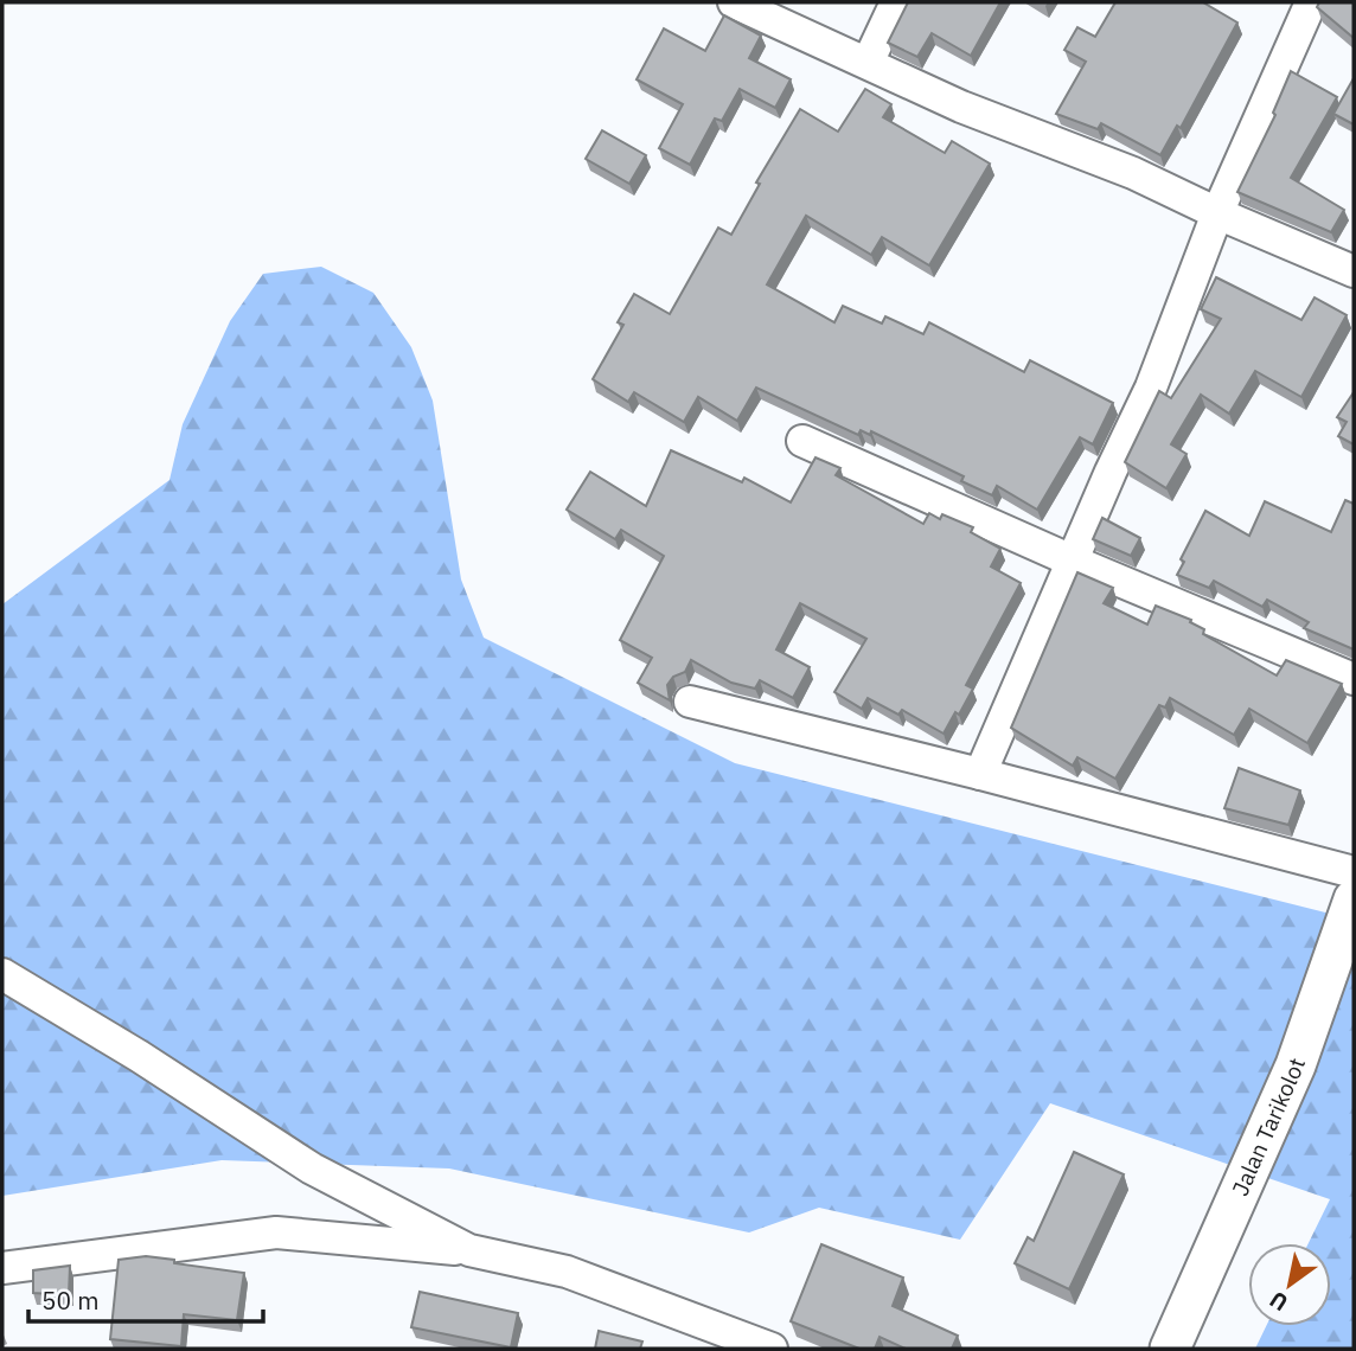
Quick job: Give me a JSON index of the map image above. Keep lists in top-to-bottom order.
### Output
{
  "streets": {
    "street": ["Jalan Tarikolot"]
  },
  "scale_bar": "50 m",
  "north": "bottom left"
}
